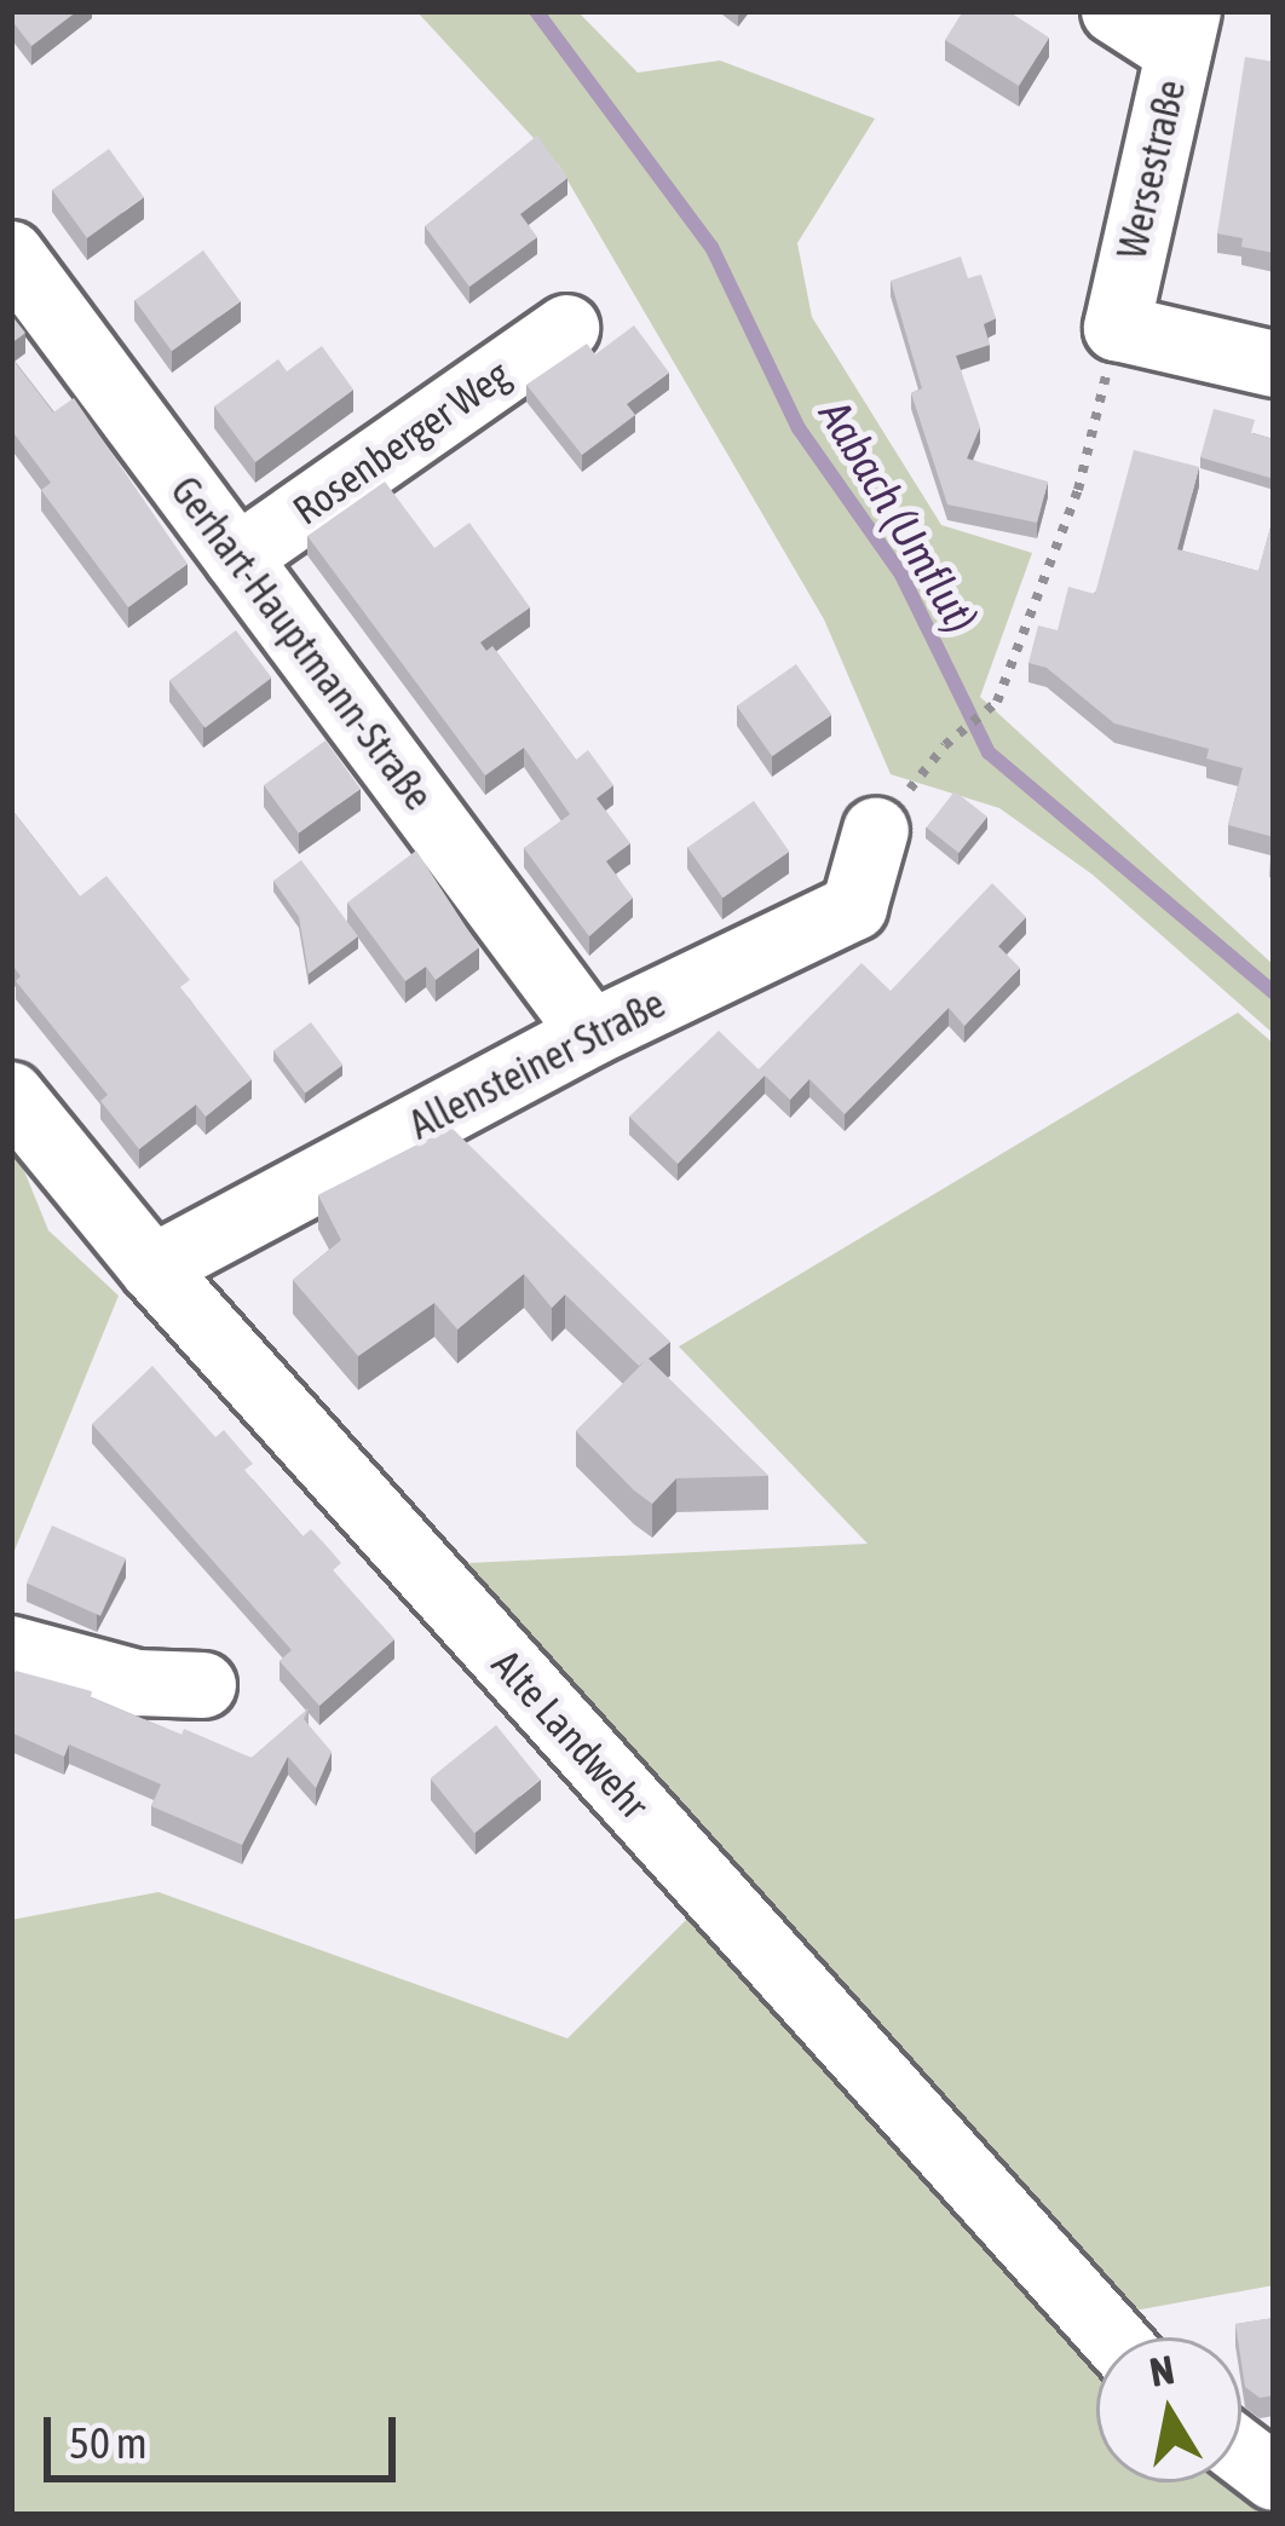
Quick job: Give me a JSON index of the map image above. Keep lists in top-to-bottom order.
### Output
{
  "streets": {
    "street": [
      "Wersestraße",
      "Rosenberger Weg",
      "Gerhart-Hauptmann-Straße",
      "Allensteiner Straße",
      "Alte Landwehr"
    ]
  },
  "crossings": [
    ["Rosenberger Weg", "Gerhart-Hauptmann-Straße"],
    ["Gerhart-Hauptmann-Straße", "Allensteiner Straße"],
    ["Allensteiner Straße", "Alte Landwehr"]
  ],
  "water": ["Aabach (Umflut)"],
  "scale_bar": "50 m",
  "north": "top"
}
